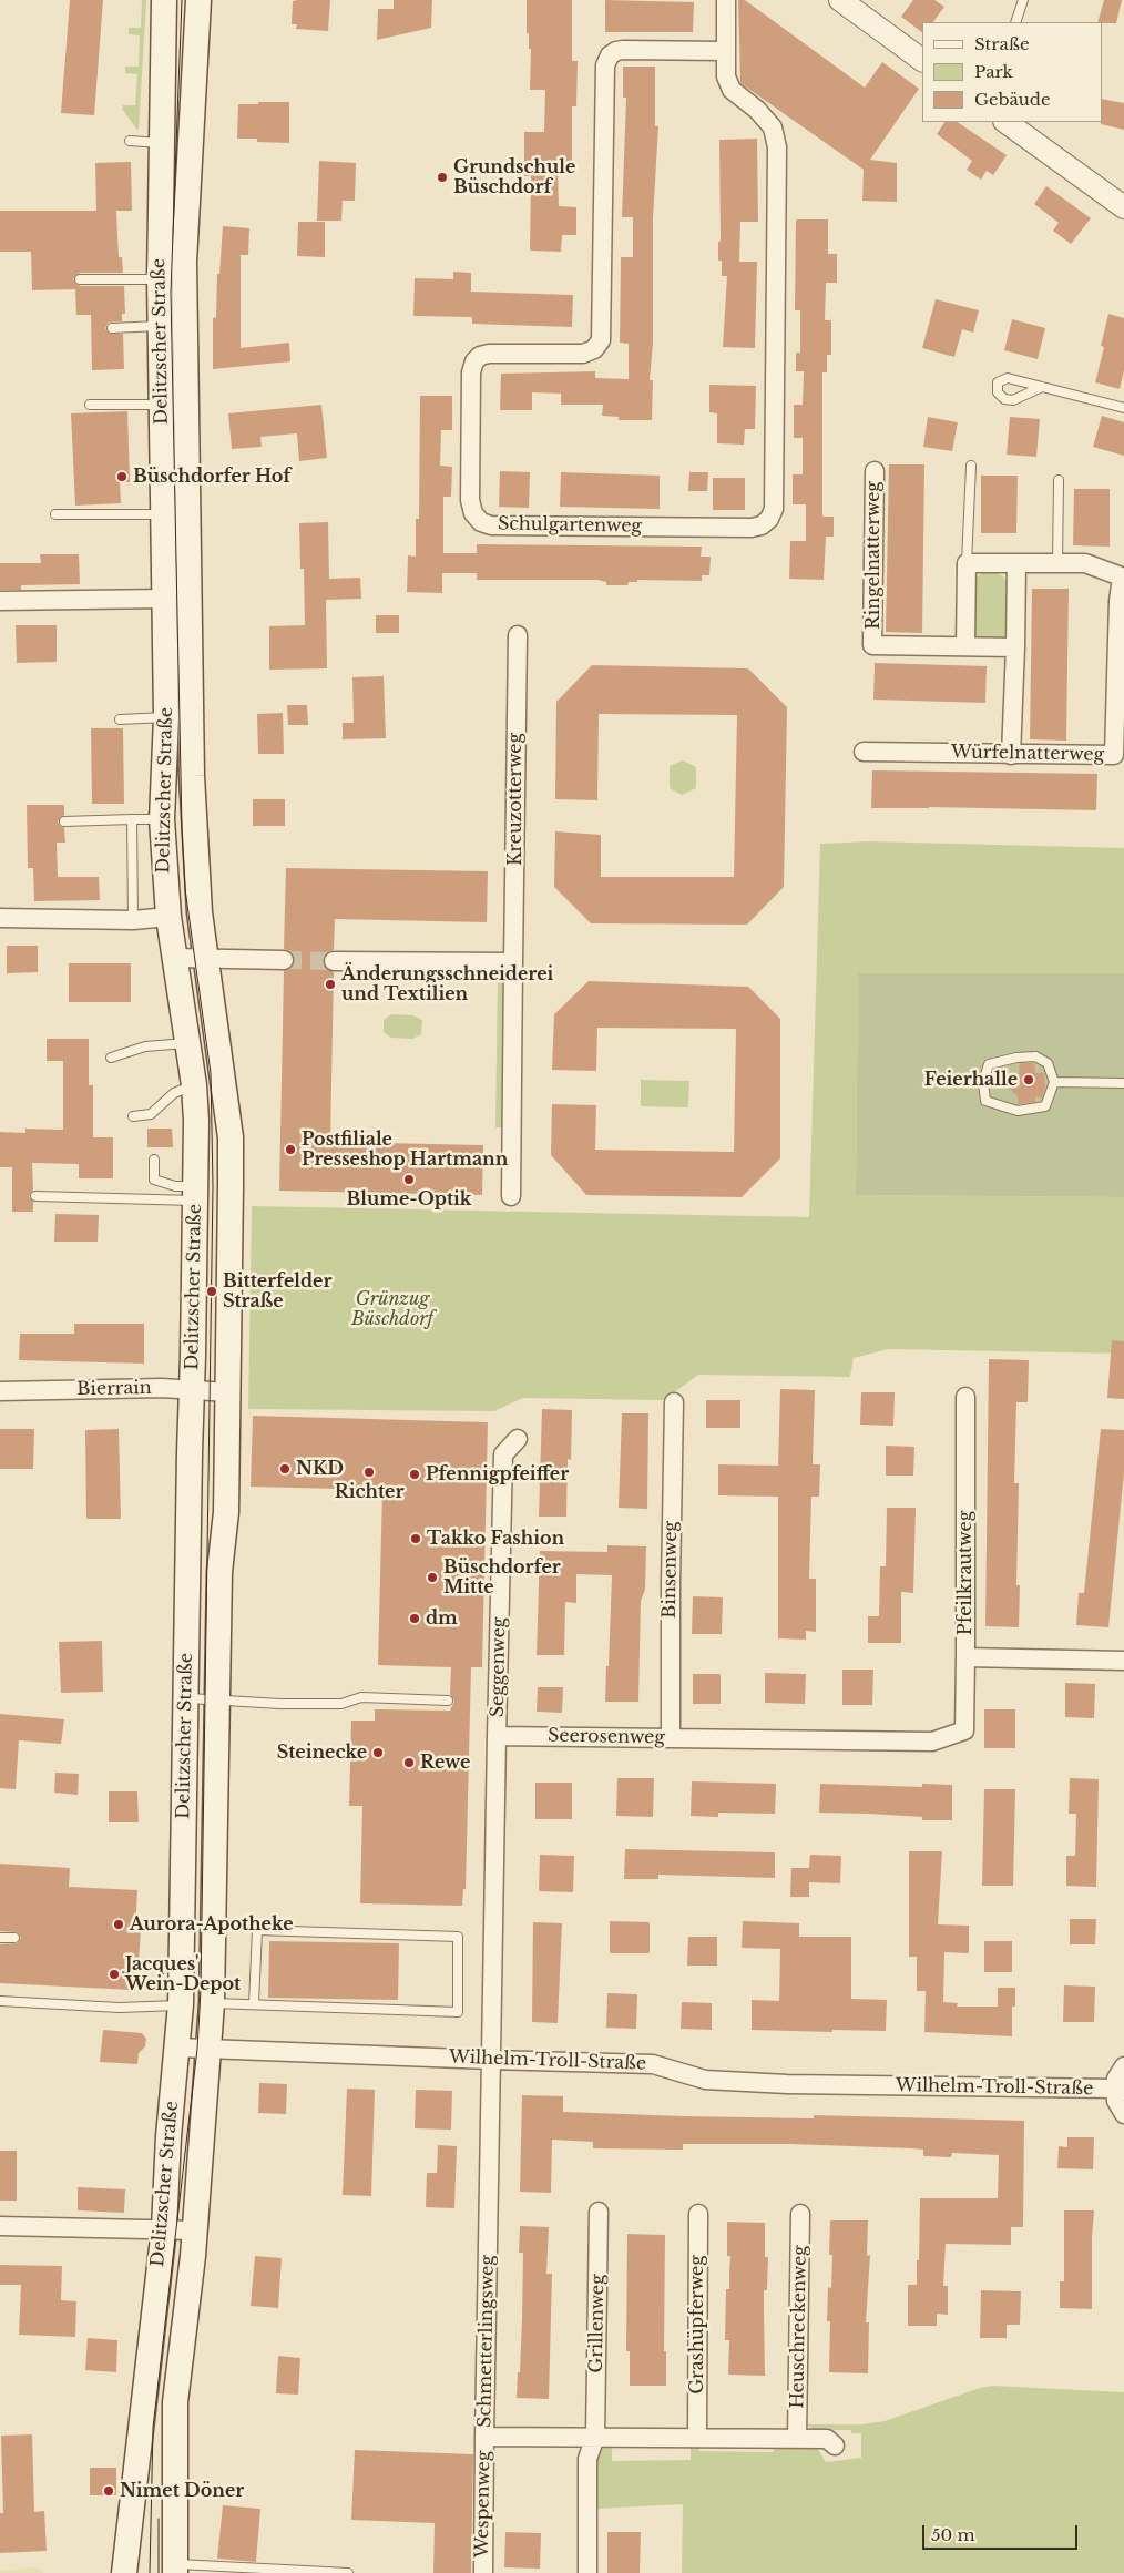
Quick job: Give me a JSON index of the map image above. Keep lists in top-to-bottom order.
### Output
{
  "streets": {
    "main road": ["Delitzscher Straße"],
    "street": [
      "Schulgartenweg",
      "Ringelnatterweg",
      "Würfelnatterweg",
      "Kreuzotterweg",
      "Bierrain",
      "Binsenweg",
      "Pfeilkrautweg",
      "Seggenweg",
      "Seerosenweg",
      "Wilhelm-Troll-Straße",
      "Grillenweg",
      "Grashüpferweg",
      "Heuschreckenweg",
      "Schmetterlingsweg",
      "Wespenweg"
    ]
  },
  "crossings": [
    ["Delitzscher Straße", "Bierrain"],
    ["Delitzscher Straße", "Wilhelm-Troll-Straße"],
    ["Binsenweg", "Seerosenweg"],
    ["Pfeilkrautweg", "Seerosenweg"],
    ["Seggenweg", "Seerosenweg"],
    ["Wilhelm-Troll-Straße", "Schmetterlingsweg"],
    ["Grillenweg", "Schmetterlingsweg"],
    ["Grashüpferweg", "Schmetterlingsweg"],
    ["Heuschreckenweg", "Schmetterlingsweg"],
    ["Schmetterlingsweg", "Wespenweg"]
  ],
  "parks": ["Grünzug Büschdorf"],
  "places": [
    "Grundschule Büschdorf",
    "Büschdorfer Hof",
    "Änderungsschneiderei und Textilien",
    "Feierhalle",
    "Postfiliale Presseshop Hartmann",
    "Blume-Optik",
    "Bitterfelder Straße",
    "NKD",
    "Richter",
    "Pfennigpfeiffer",
    "Takko Fashion",
    "Büschdorfer Mitte",
    "dm",
    "Steinecke",
    "Rewe",
    "Aurora-Apotheke",
    "Jacques' Wein-Depot",
    "Nimet Döner"
  ],
  "legend": ["Straße", "Park", "Gebäude"],
  "scale_bar": "50 m"
}
